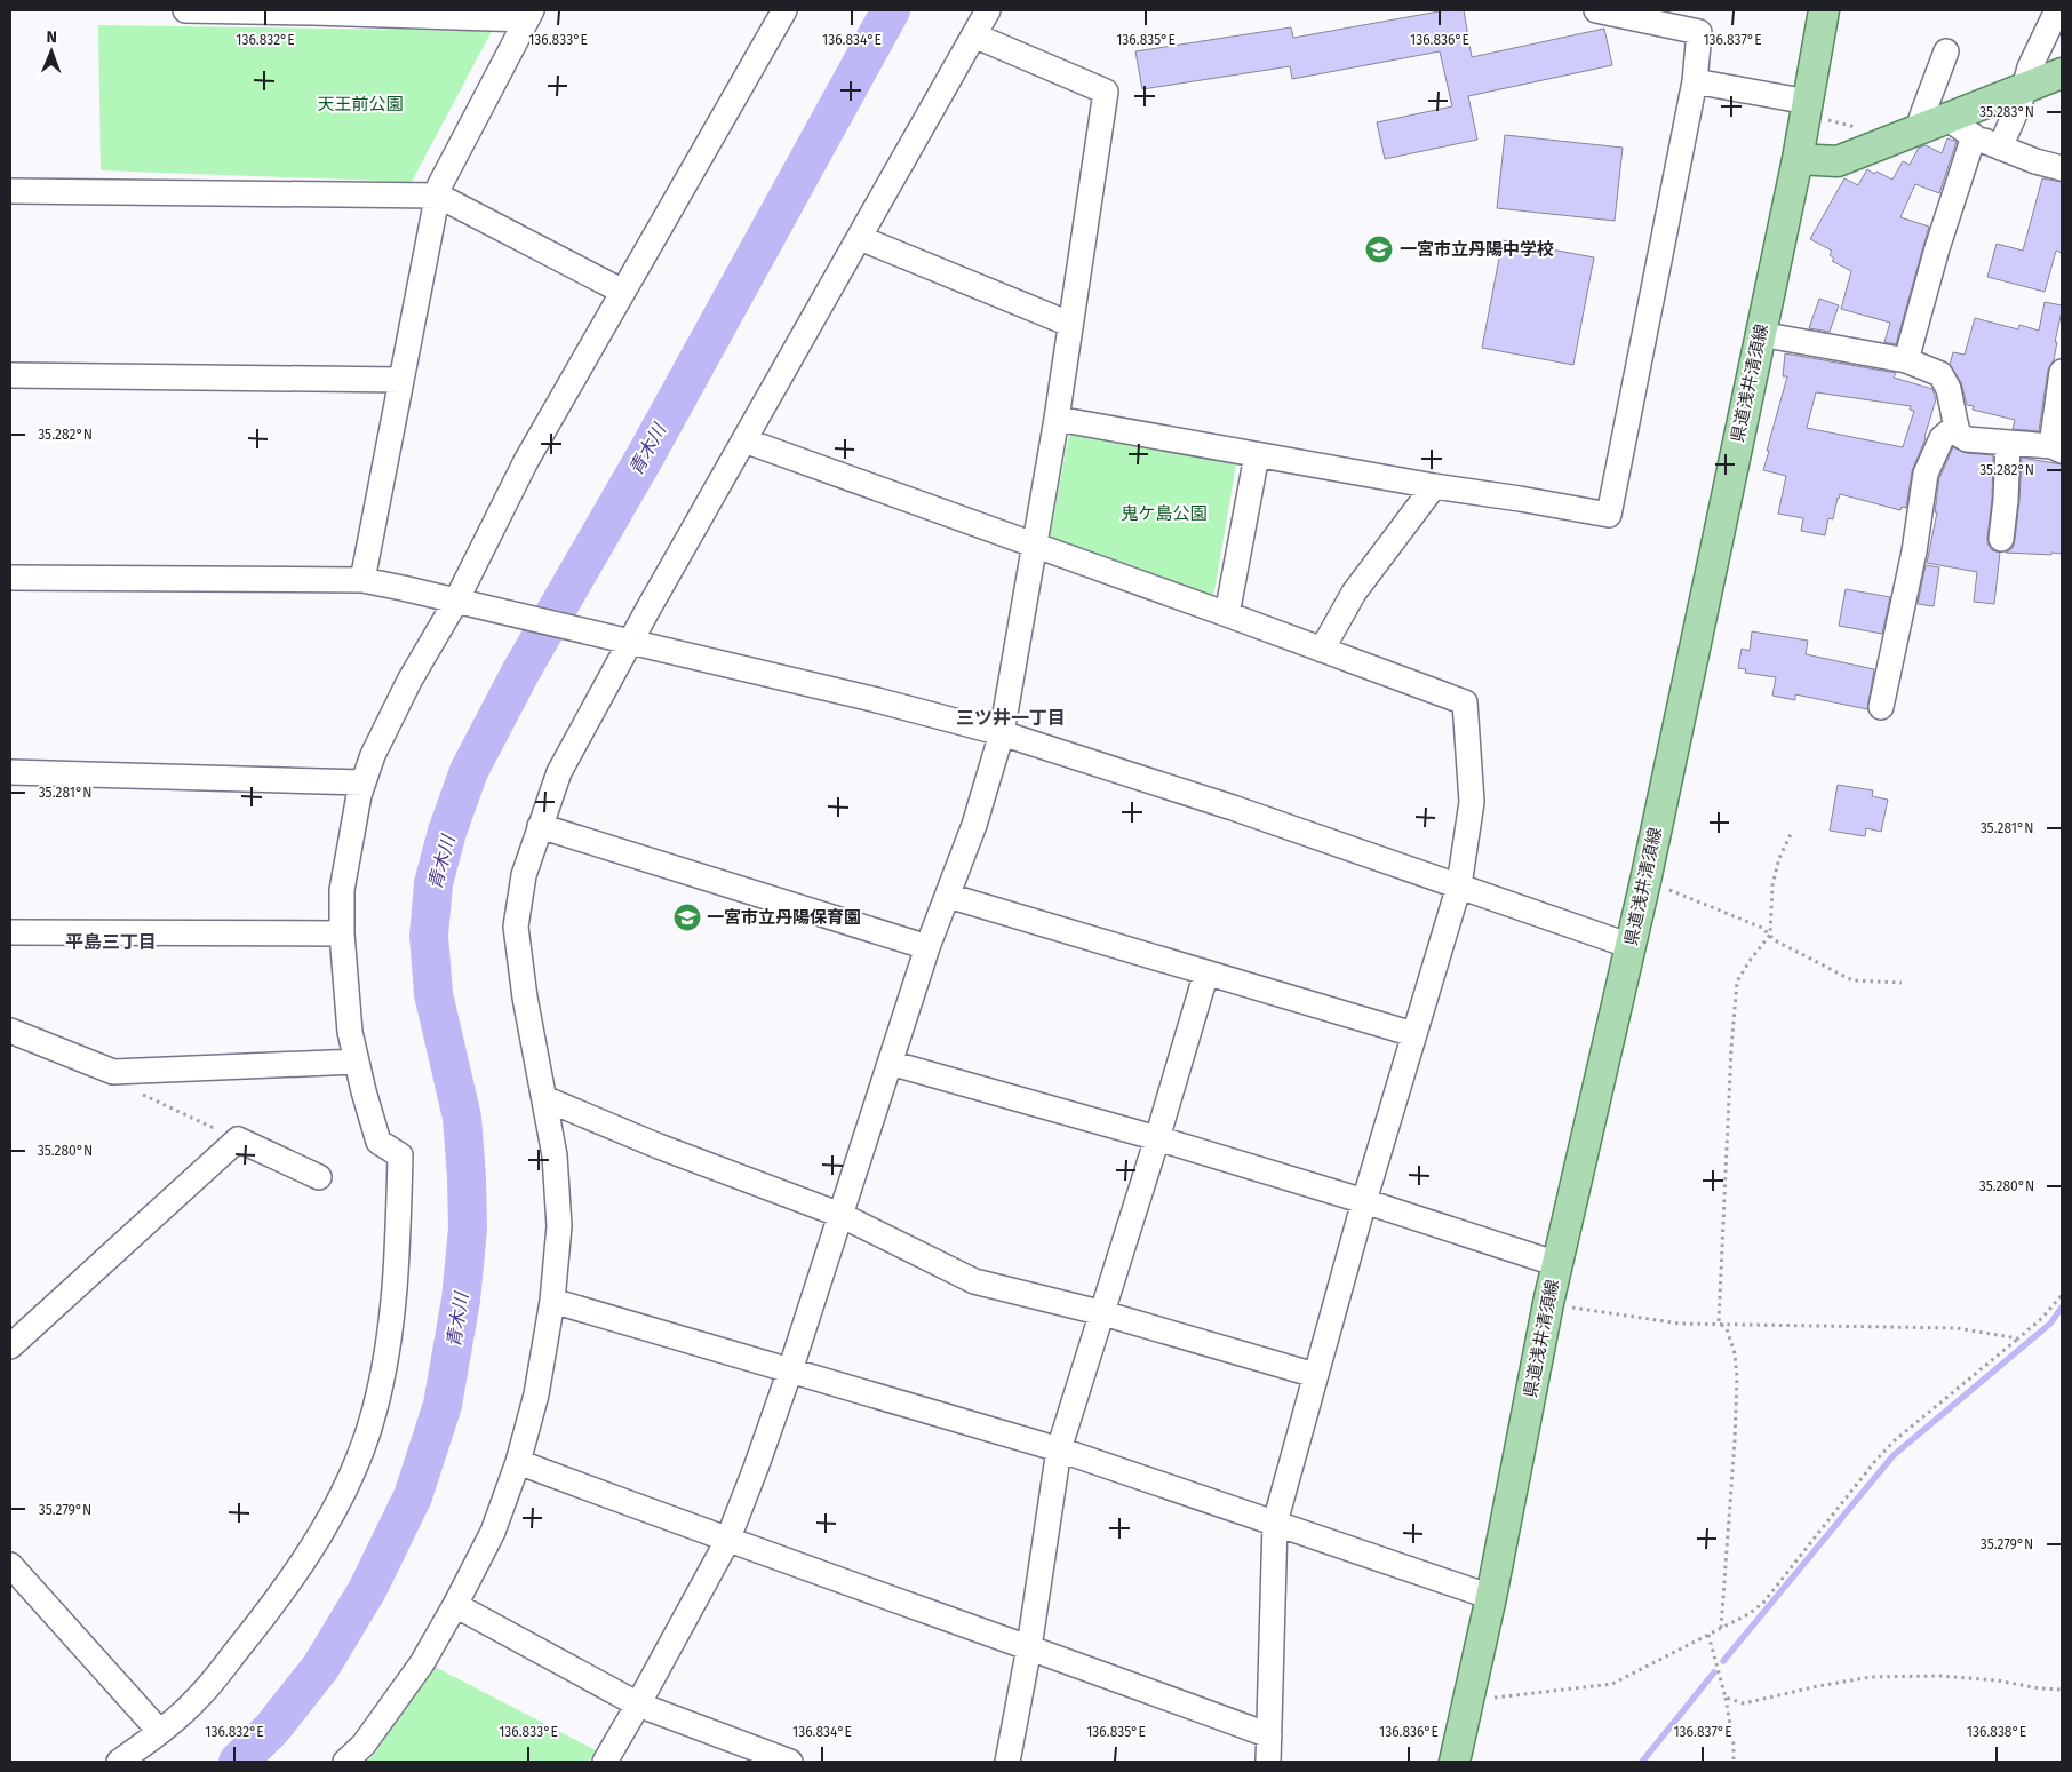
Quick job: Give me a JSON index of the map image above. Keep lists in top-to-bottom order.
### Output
{
  "streets": {
    "main road": ["県道浅井清須線"]
  },
  "districts": ["三ツ井一丁目", "平島三丁目"],
  "water": ["青木川"],
  "parks": ["天王前公園", "鬼ケ島公園"],
  "places": {
    "school or university": ["一宮市立丹陽中学校", "一宮市立丹陽保育園"]
  },
  "north": "top",
  "coordinates": [
    "136.832°E",
    "136.833°E",
    "136.834°E",
    "136.835°E",
    "136.836°E",
    "136.837°E",
    "35.283°N",
    "35.282°N",
    "35.281°N",
    "35.280°N",
    "35.279°N",
    "136.838°E"
  ]
}
